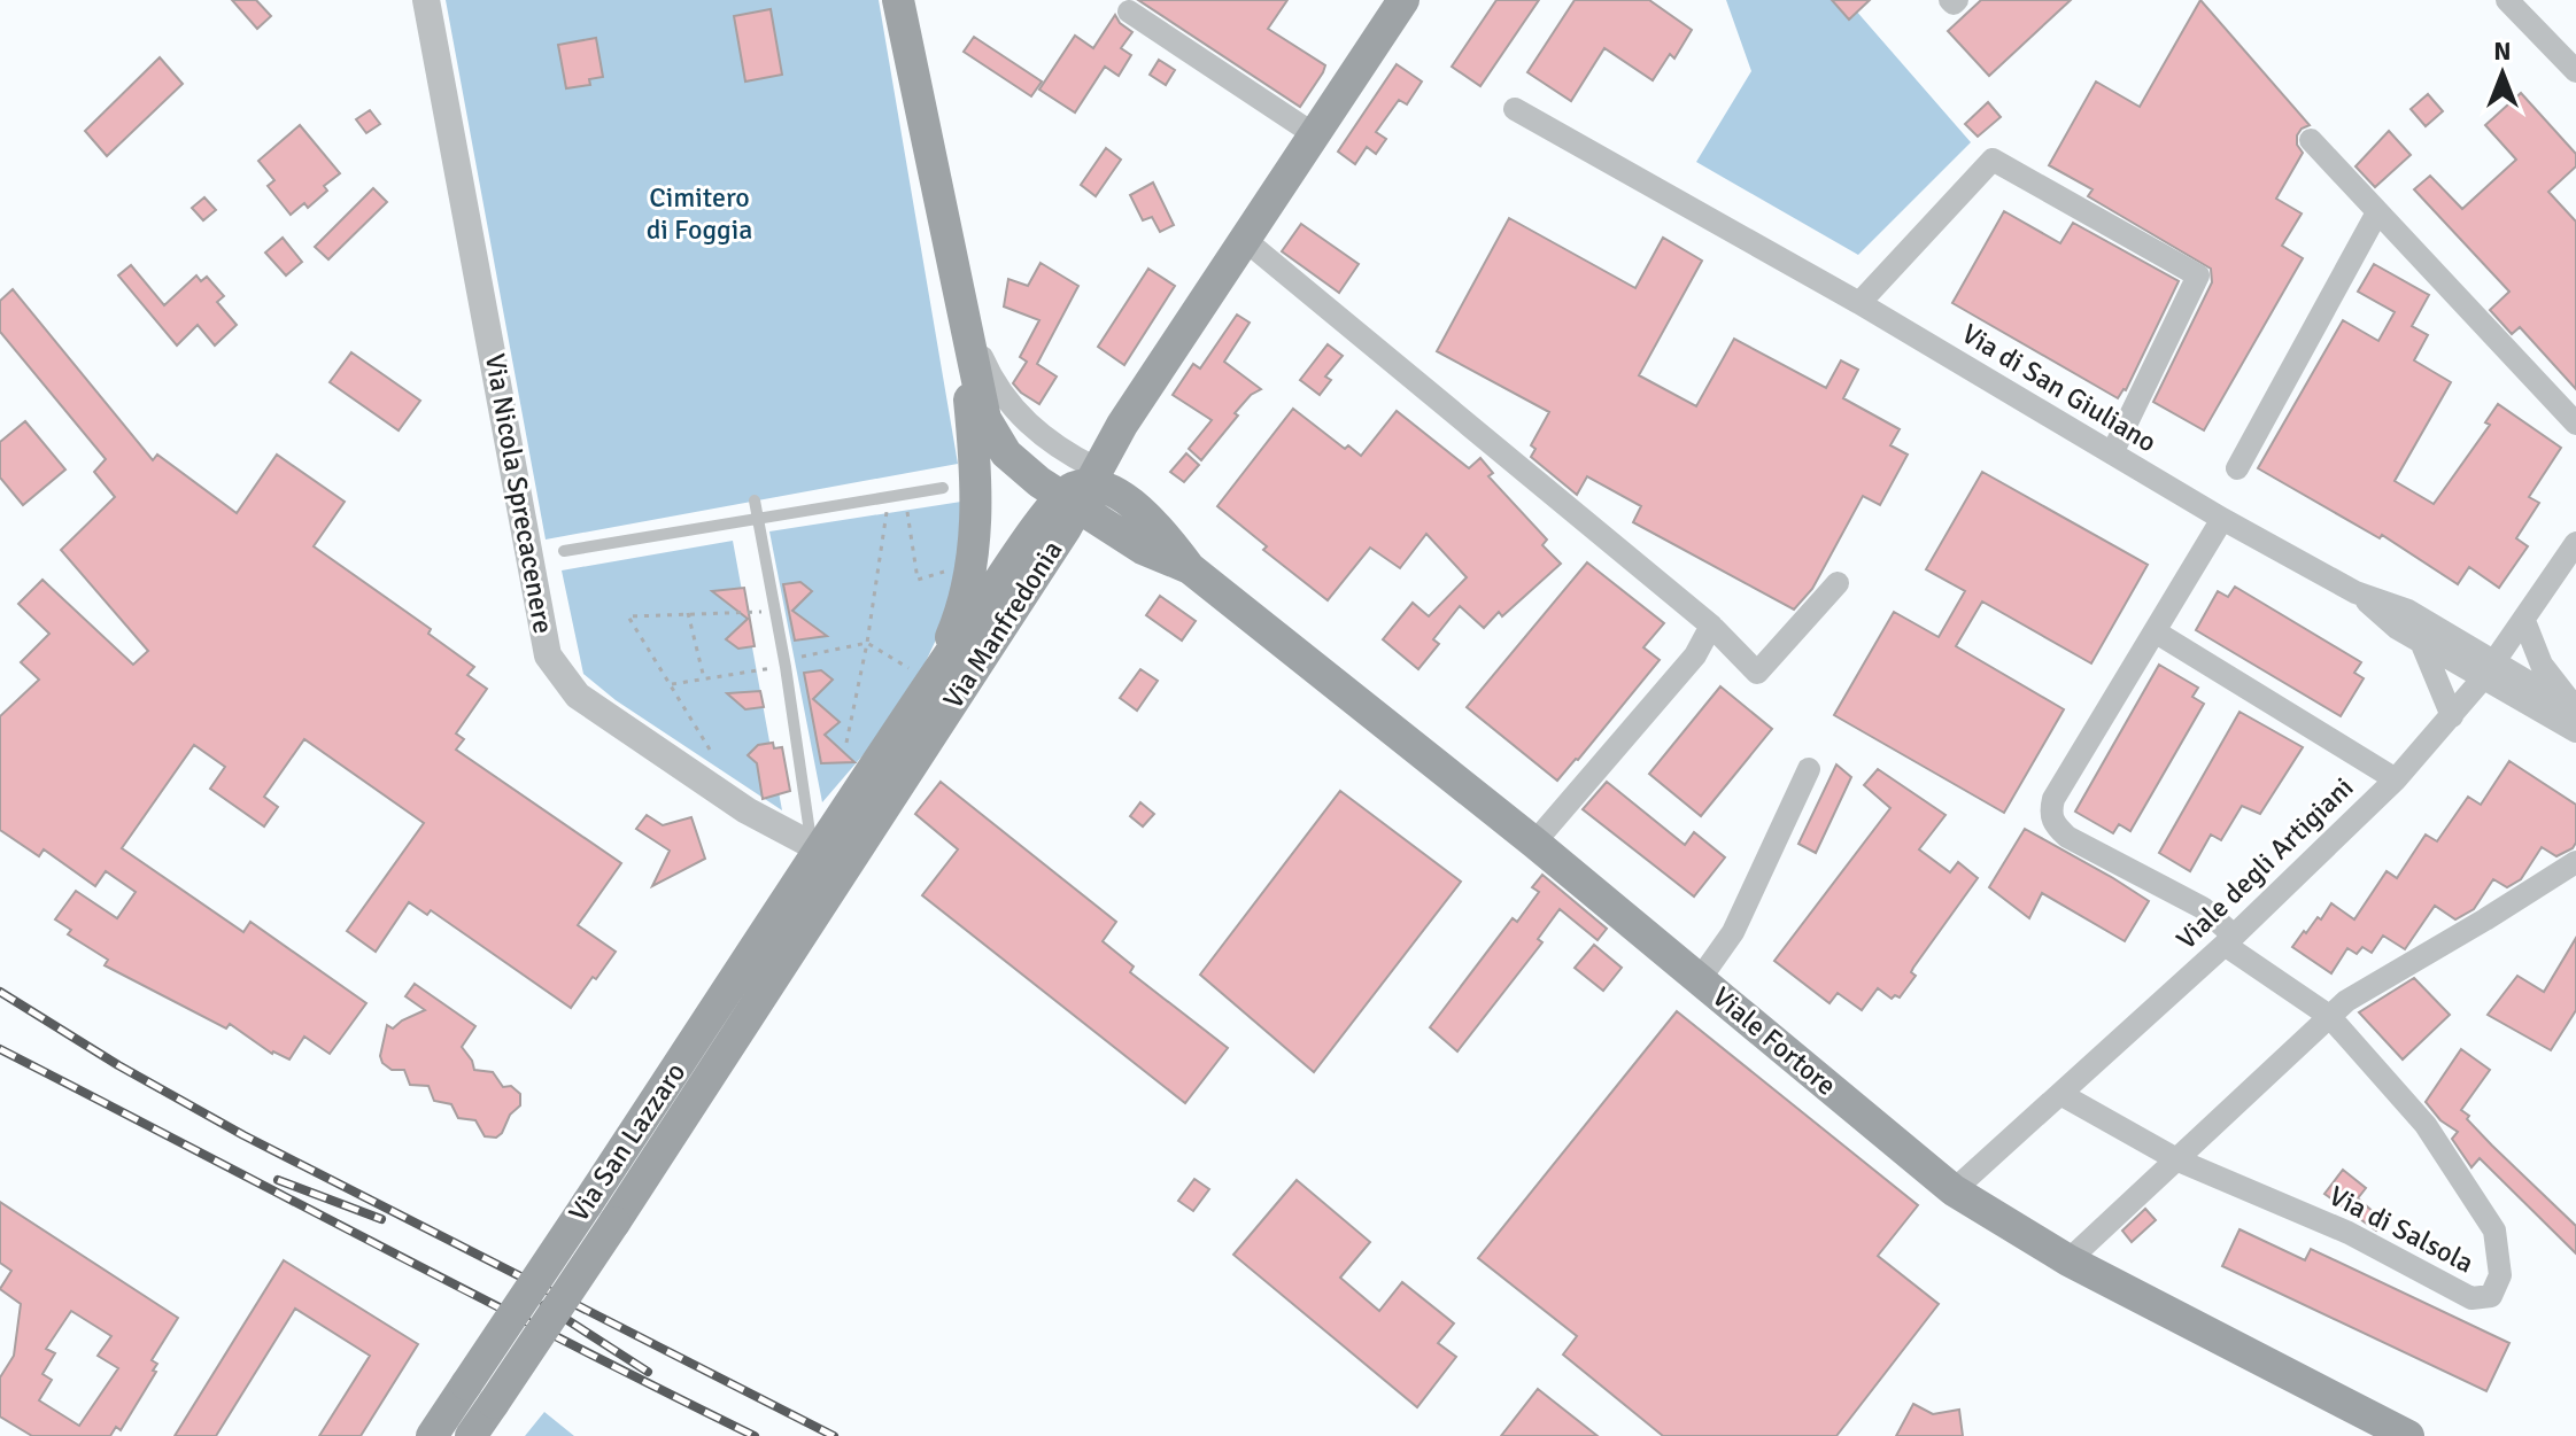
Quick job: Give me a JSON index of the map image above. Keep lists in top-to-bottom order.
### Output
{
  "streets": {
    "main road": ["Via Manfredonia", "Viale Fortore", "Via San Lazzaro"],
    "street": [
      "Via di San Giuliano",
      "Via Nicola Sprecacenere",
      "Viale degli Artigiani",
      "Via di Salsola"
    ]
  },
  "crossings": [
    ["Via di San Giuliano", "Viale degli Artigiani"],
    ["Via Nicola Sprecacenere", "Via Manfredonia"],
    ["Via Nicola Sprecacenere", "Via San Lazzaro"],
    ["Via Manfredonia", "Viale Fortore"],
    ["Via Manfredonia", "Via San Lazzaro"],
    ["Viale degli Artigiani", "Viale Fortore"]
  ],
  "parks": ["Cimitero di Foggia"],
  "north": "top"
}
